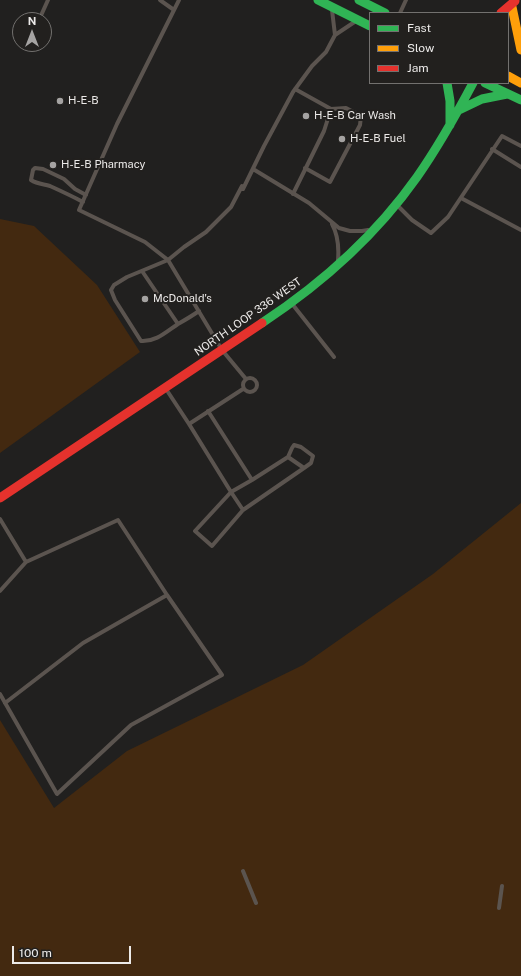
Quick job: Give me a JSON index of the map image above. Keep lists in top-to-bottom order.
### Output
{
  "streets": {
    "main road": ["NORTH LOOP 336 WEST"]
  },
  "places": [
    "H-E-B",
    "H-E-B Car Wash",
    "H-E-B Fuel",
    "H-E-B Pharmacy",
    "McDonald's"
  ],
  "legend": ["Fast", "Slow", "Jam"],
  "scale_bar": "100 m",
  "north": "top"
}
